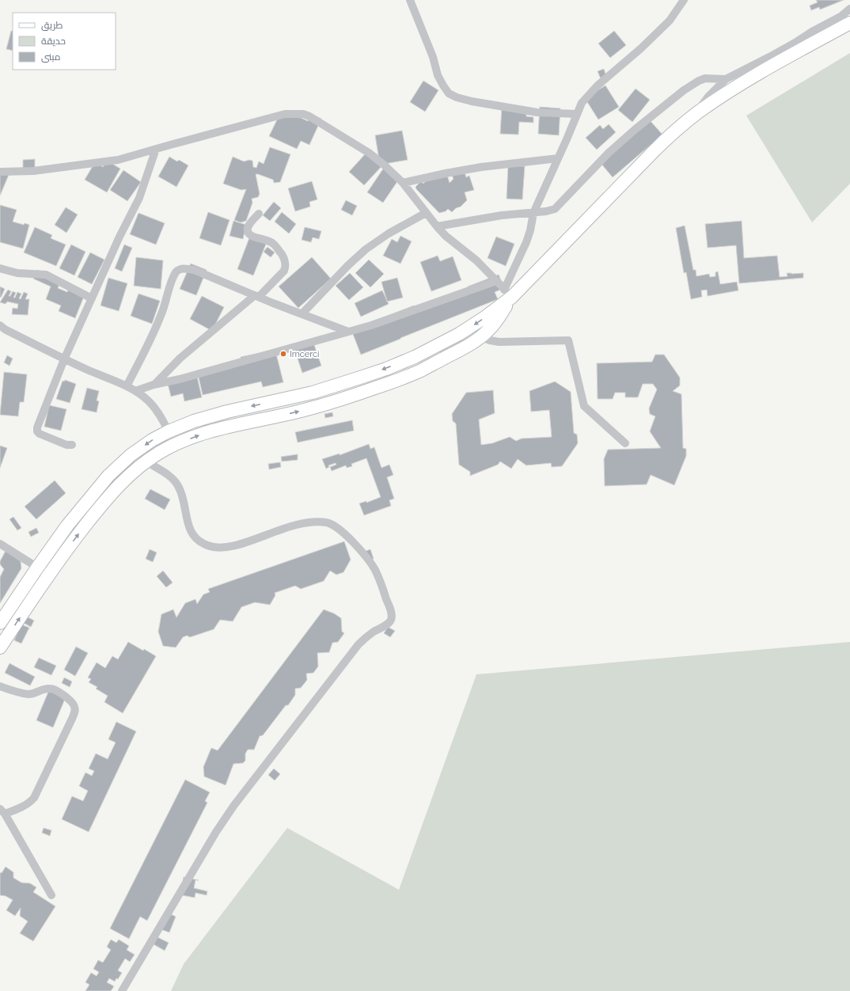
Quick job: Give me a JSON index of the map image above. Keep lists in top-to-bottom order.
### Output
{
  "places": ["Imcerci"],
  "legend": ["طريق", "حديقة", "مبنى"]
}
